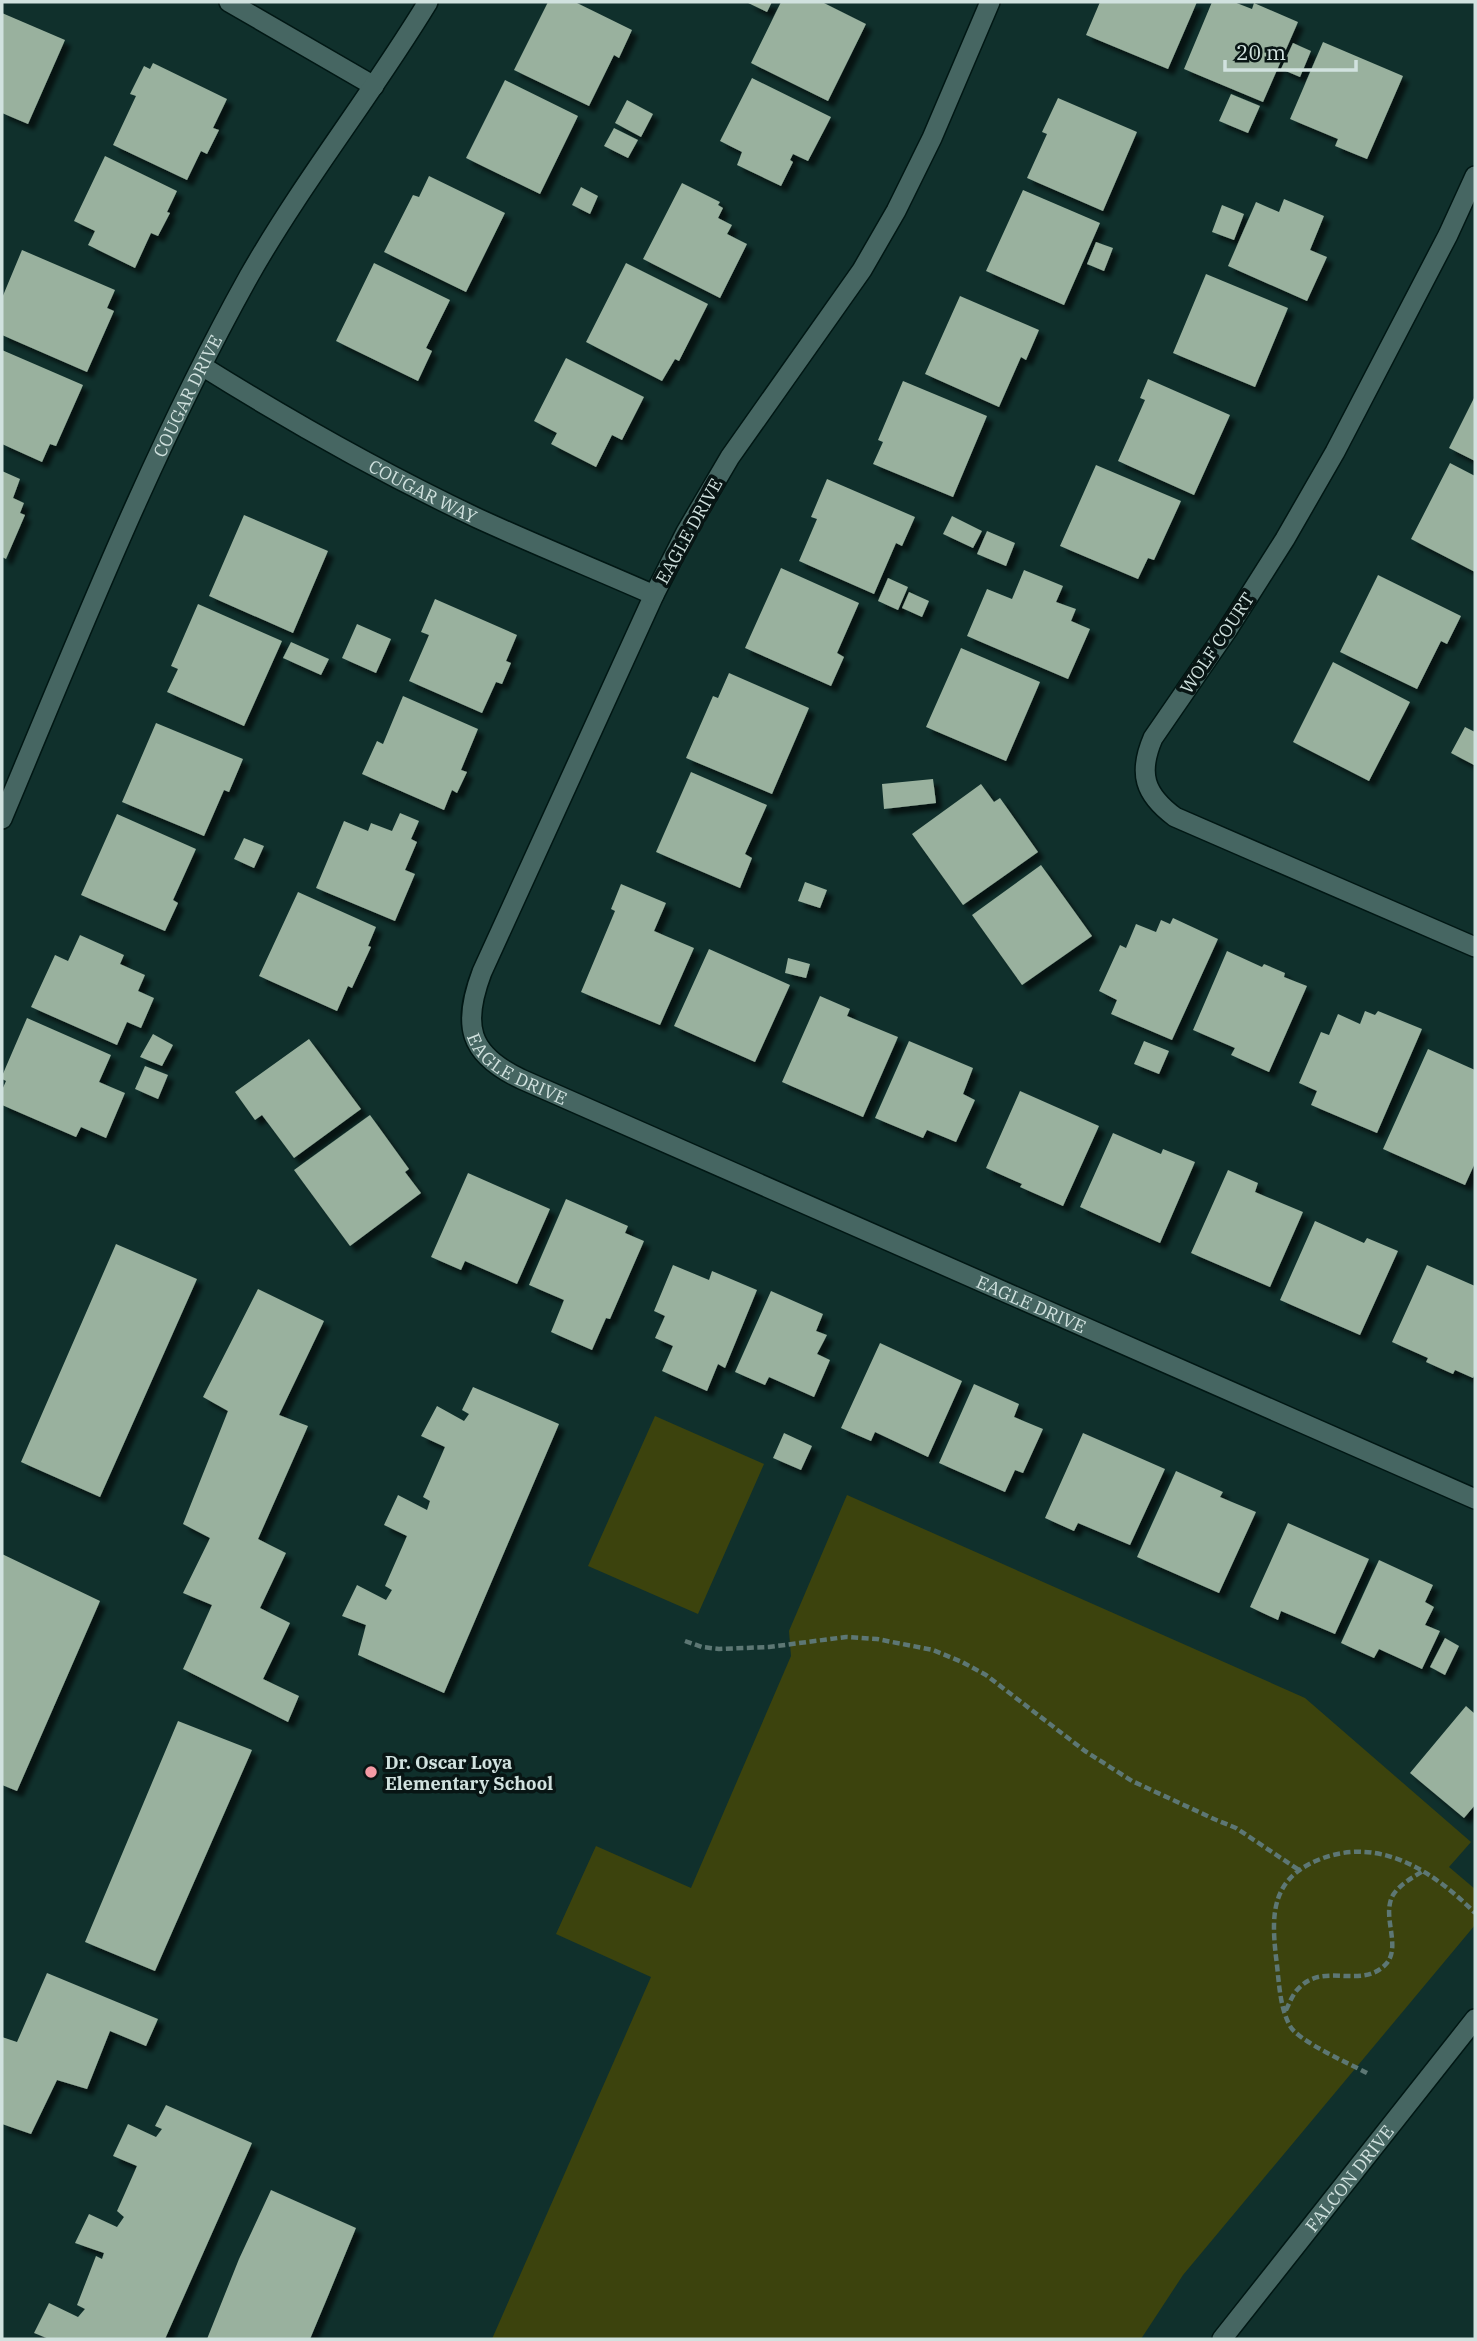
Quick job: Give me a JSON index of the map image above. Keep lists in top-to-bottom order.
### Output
{
  "streets": {
    "street": [
      "COUGAR DRIVE",
      "COUGAR WAY",
      "EAGLE DRIVE",
      "WOLF COURT",
      "FALCON DRIVE"
    ]
  },
  "crossings": [
    ["COUGAR DRIVE", "COUGAR WAY"],
    ["COUGAR WAY", "EAGLE DRIVE"]
  ],
  "places": ["Dr. Oscar Loya Elementary School"],
  "scale_bar": "20 m"
}
